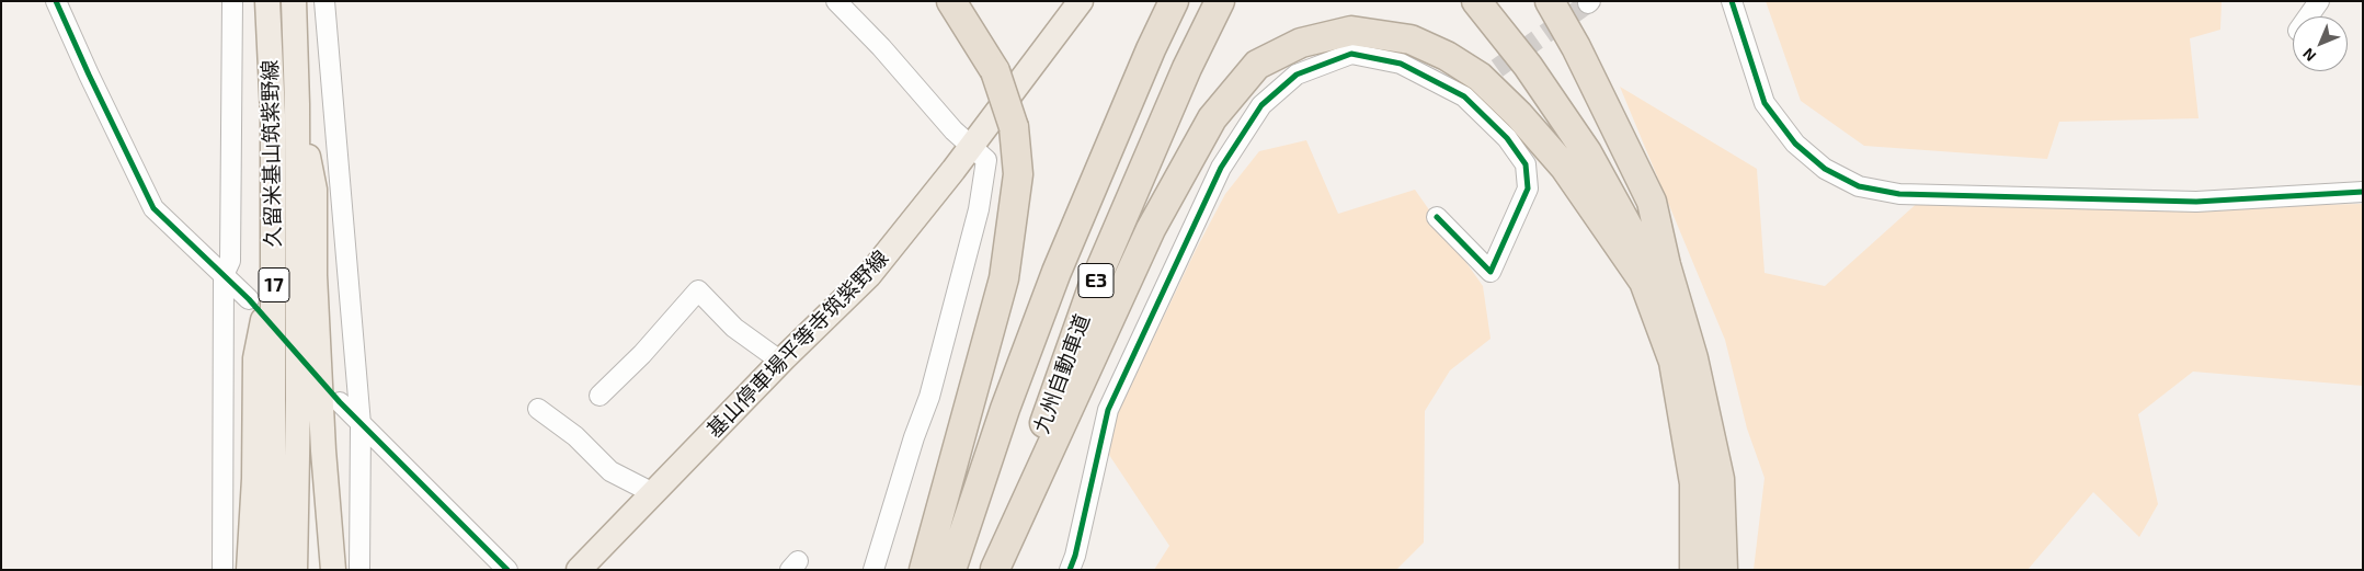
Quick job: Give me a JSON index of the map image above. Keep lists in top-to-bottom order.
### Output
{
  "streets": {
    "highway": ["E3", "九州自動車道"],
    "main road": ["久留米基山筑紫野線", "17", "基山停車場平等寺筑紫野線"]
  },
  "north": "bottom left"
}
